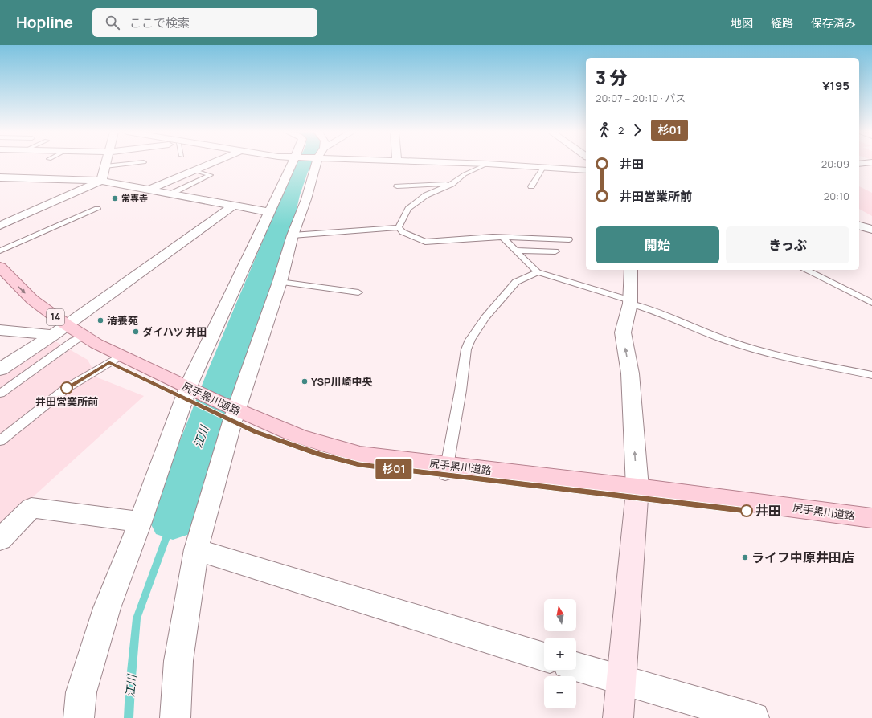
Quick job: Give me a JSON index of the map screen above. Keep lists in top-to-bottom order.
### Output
{
  "streets": {
    "main road": ["14", "尻手黒川道路"]
  },
  "water": ["江川"],
  "places": [
    "常専寺",
    "清養苑",
    "ダイハツ 井田",
    "YSP川崎中央",
    "井田営業所前",
    "井田",
    "ライフ中原井田店"
  ],
  "lines": ["bus line 杉01"],
  "north": "top",
  "page": {
    "header": "Hopline",
    "search": "ここで検索",
    "nav": ["地図", "経路", "保存済み"],
    "on_map": "杉01",
    "heading": ["3 分", "20:07 – 20:10 · バス", "¥195"],
    "legs": ["2", "杉01"],
    "list": [
      {
        "name": "井田",
        "value": "20:09"
      },
      {
        "name": "井田営業所前",
        "value": "20:10"
      }
    ],
    "buttons": ["開始", "きっぷ"],
    "map_buttons": ["+", "−"]
  }
}
